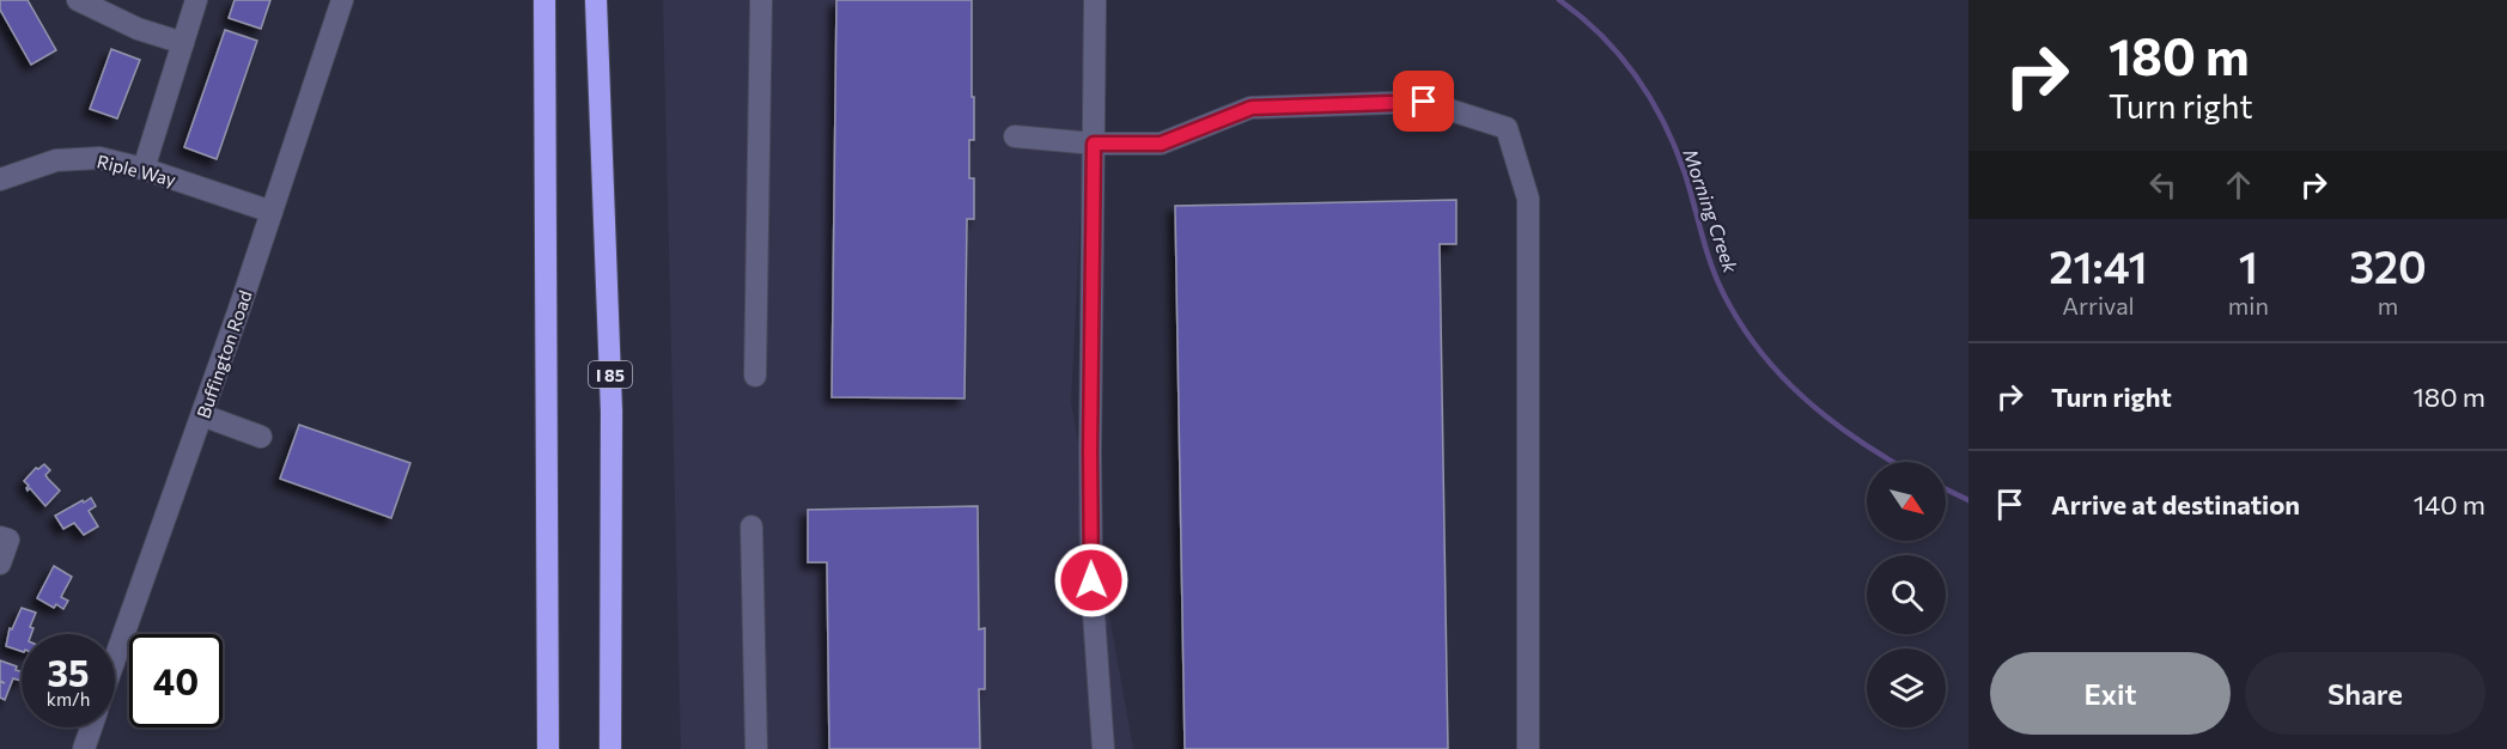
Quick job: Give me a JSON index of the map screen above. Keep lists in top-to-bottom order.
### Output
{
  "streets": {
    "highway": ["I 85"],
    "street": ["Riple Way", "Buffington Road"]
  },
  "crossings": [
    ["Riple Way", "Buffington Road"]
  ],
  "water": ["Morning Creek"],
  "north": "bottom right",
  "page": {
    "turn": ["180 m", "Turn right"],
    "eta": [
      "21:41",
      "Arrival",
      "1",
      "min",
      "320",
      "m"
    ],
    "list": [
      {
        "name": "Turn right",
        "value": "180 m"
      },
      {
        "name": "Arrive at destination",
        "value": "140 m"
      }
    ],
    "speed": "35 km/h",
    "limit": "40",
    "buttons": ["Exit", "Share"]
  }
}
